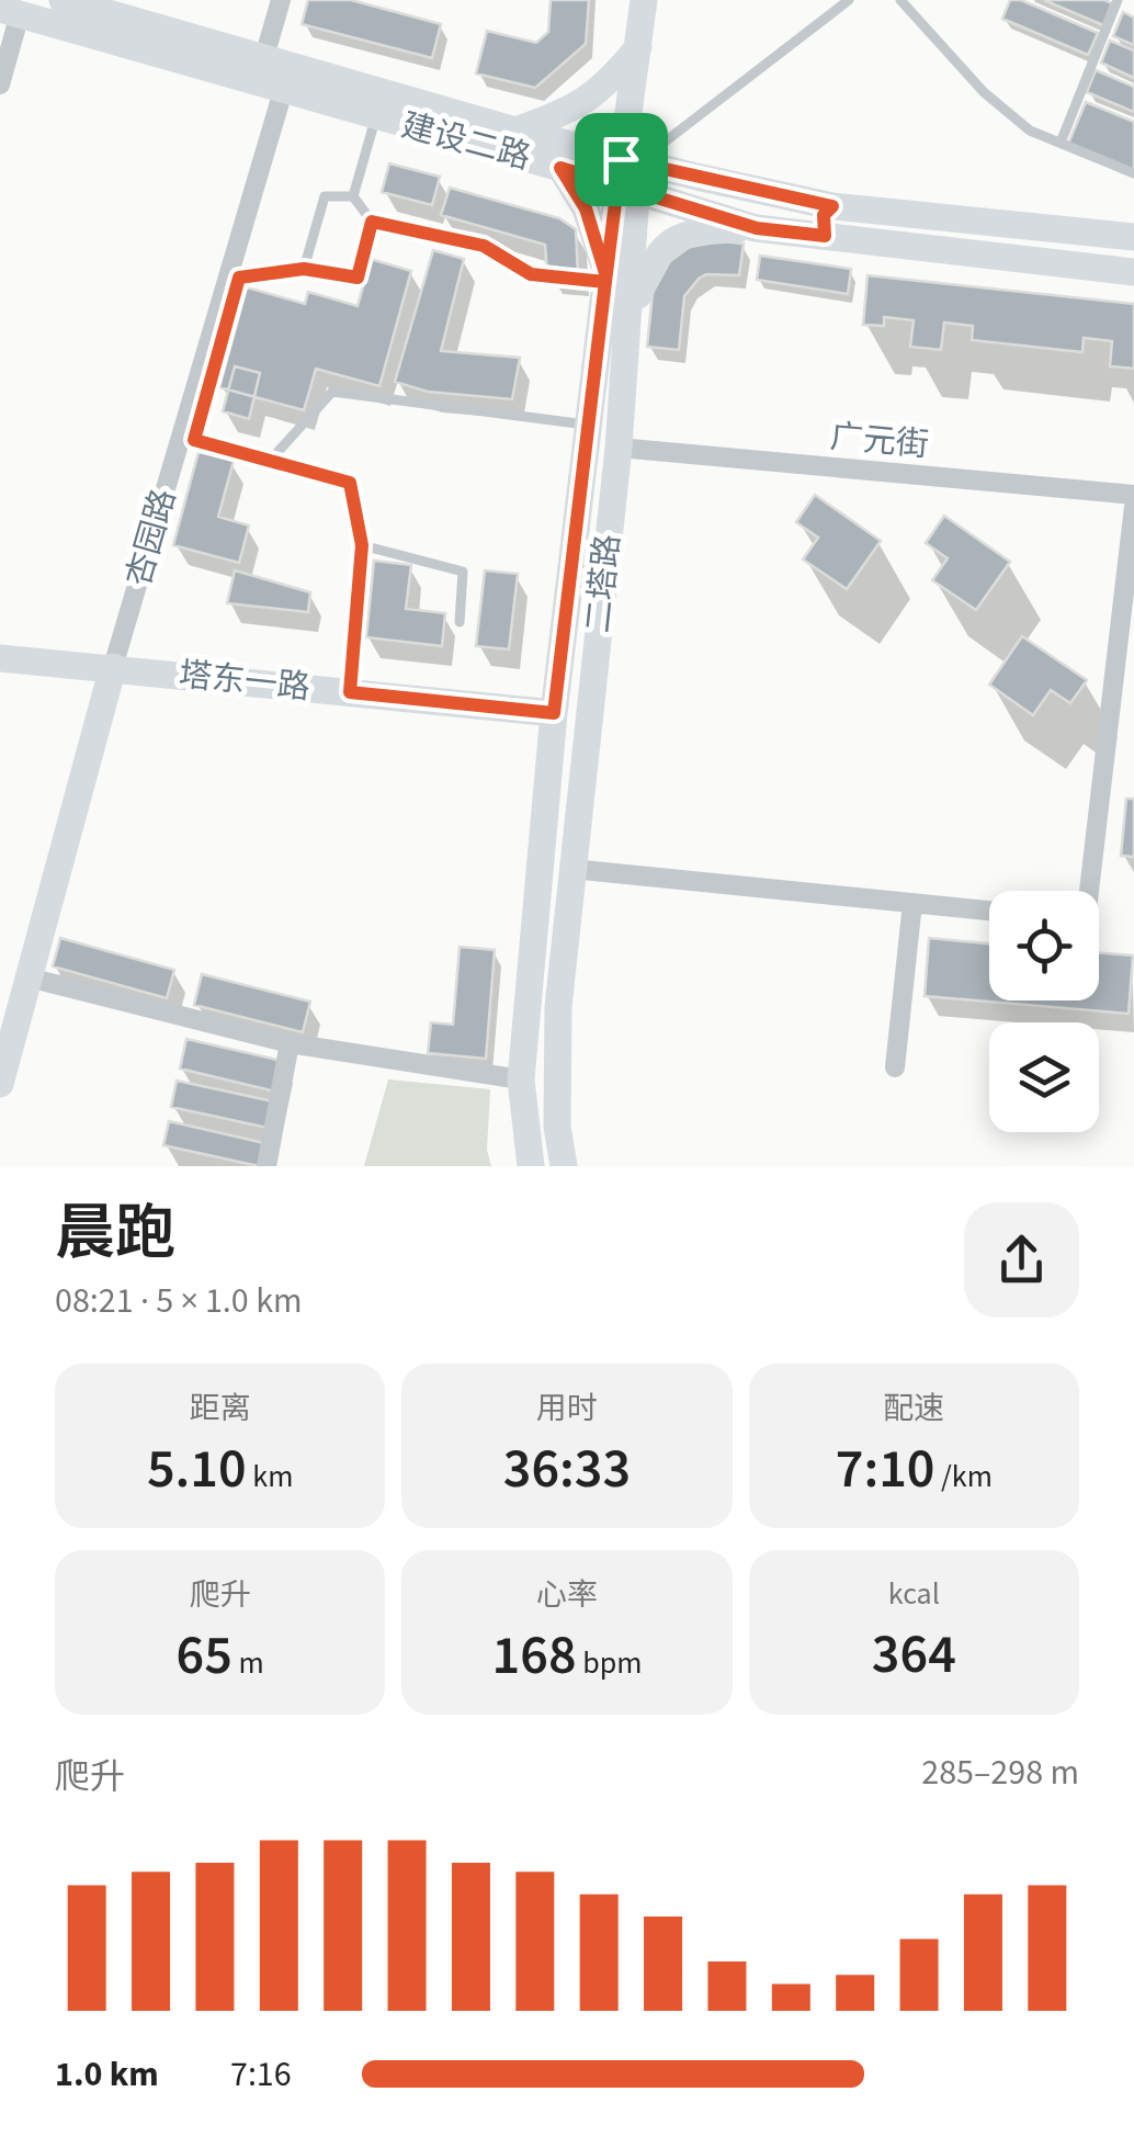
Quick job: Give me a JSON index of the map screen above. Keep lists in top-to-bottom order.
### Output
{
  "streets": {
    "main road": [
      "建设二路",
      "杏园路",
      "二塔路",
      "塔东一路"
    ],
    "street": ["广元街"]
  },
  "crossings": [
    ["建设二路", "杏园路"],
    ["建设二路", "二塔路"],
    ["广元街", "二塔路"],
    ["杏园路", "塔东一路"],
    ["二塔路", "塔东一路"]
  ],
  "page": {
    "heading": ["晨跑", "08:21 · 5 × 1.0 km"],
    "stats": [
      ["距离", "5.10 km"],
      ["用时", "36:33"],
      ["配速", "7:10 /km"],
      ["爬升", "65 m"],
      ["心率", "168 bpm"],
      ["kcal", "364"]
    ],
    "chart": ["爬升", "285–298 m"],
    "list": [
      {
        "name": "1.0 km",
        "note": "7:16"
      }
    ]
  }
}
